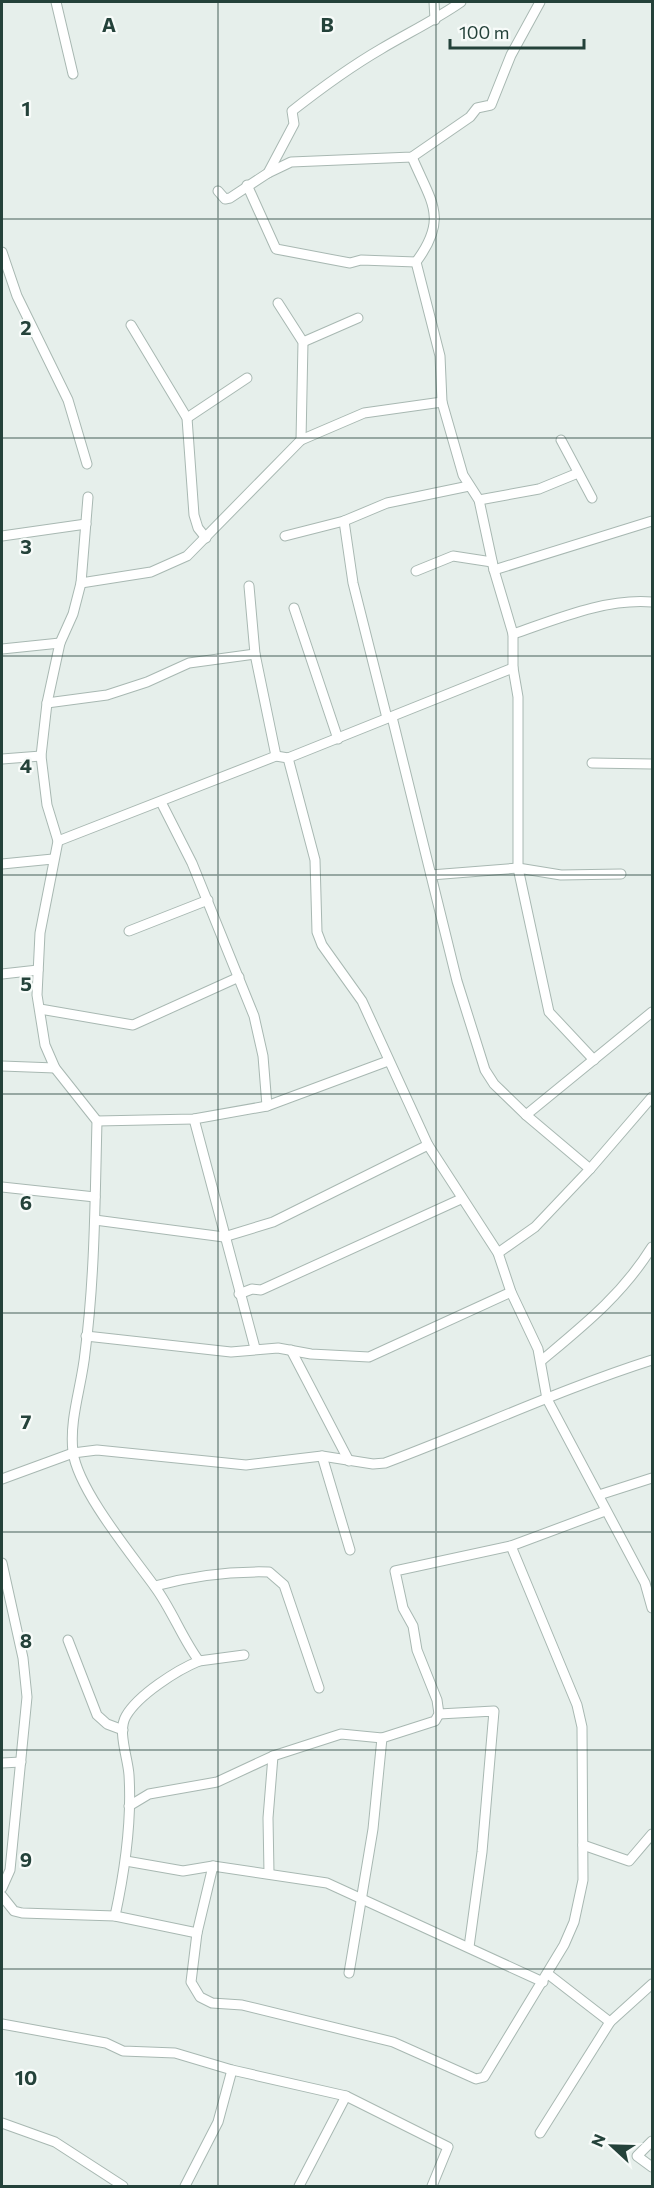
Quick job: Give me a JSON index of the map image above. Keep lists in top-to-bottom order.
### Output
{
  "scale_bar": "100 m",
  "north": "left",
  "grid": {
    "columns": ["A", "B"],
    "rows": [
      "1",
      "2",
      "3",
      "4",
      "5",
      "6",
      "7",
      "8",
      "9",
      "10"
    ]
  }
}
